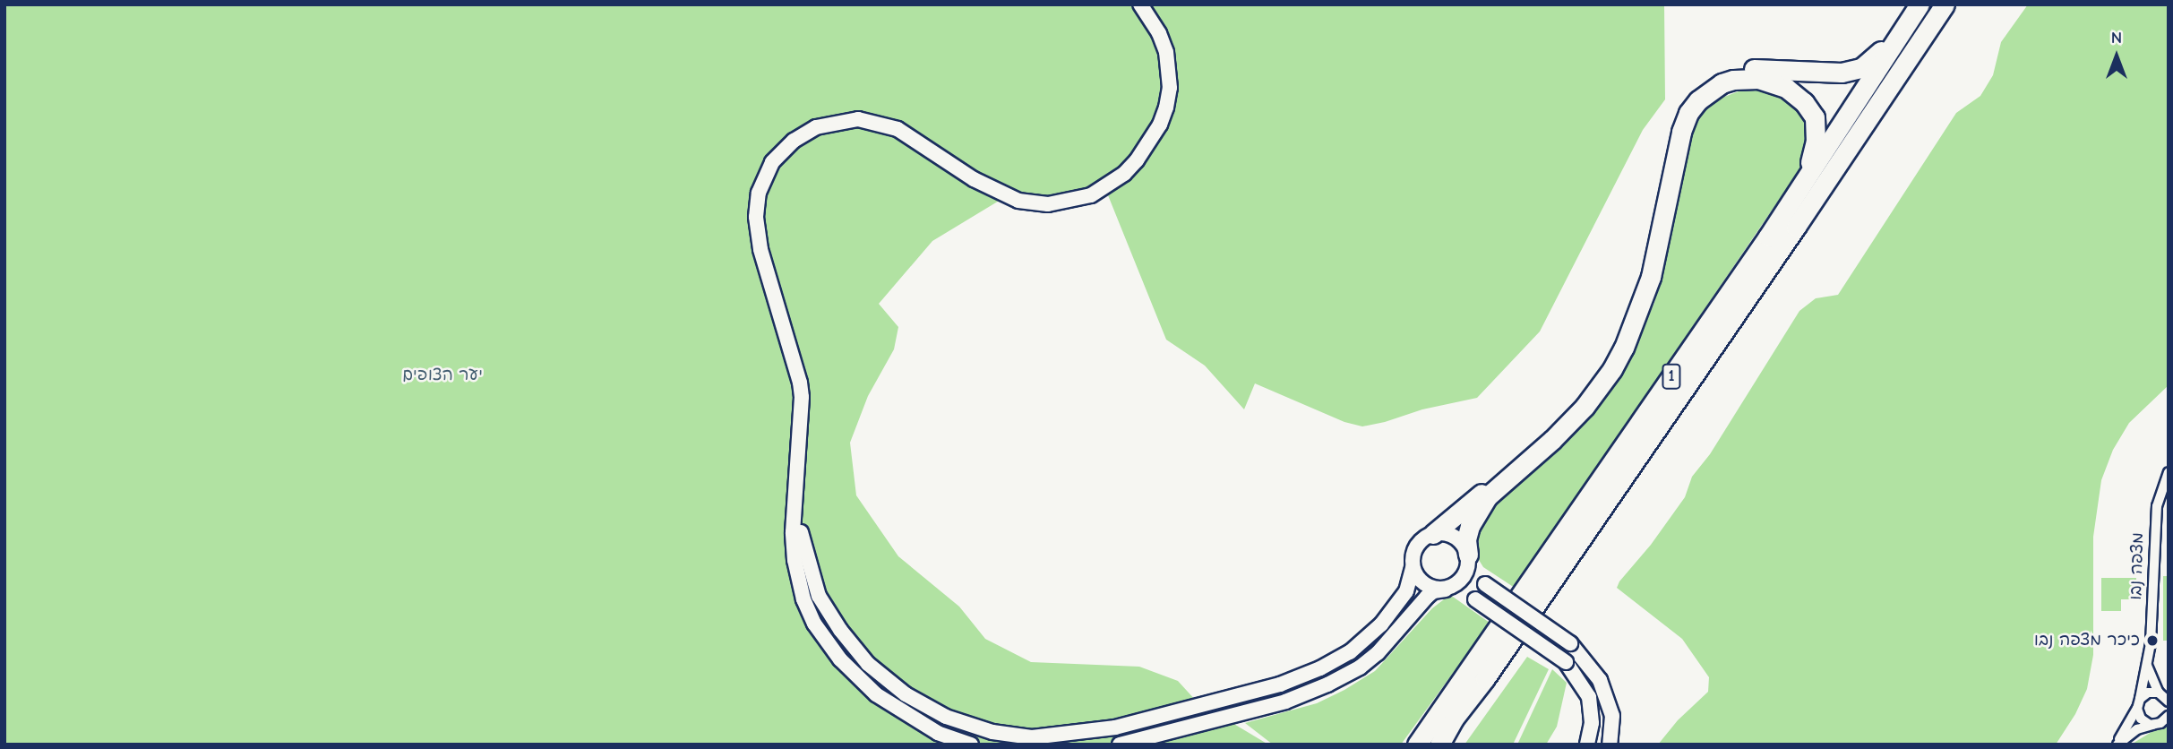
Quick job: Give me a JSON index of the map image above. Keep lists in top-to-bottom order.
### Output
{
  "streets": {
    "highway": ["1"],
    "street": ["מצפה נבו"]
  },
  "parks": ["יער הצופים"],
  "places": ["כיכר מצפה נבו"],
  "north": "top"
}
